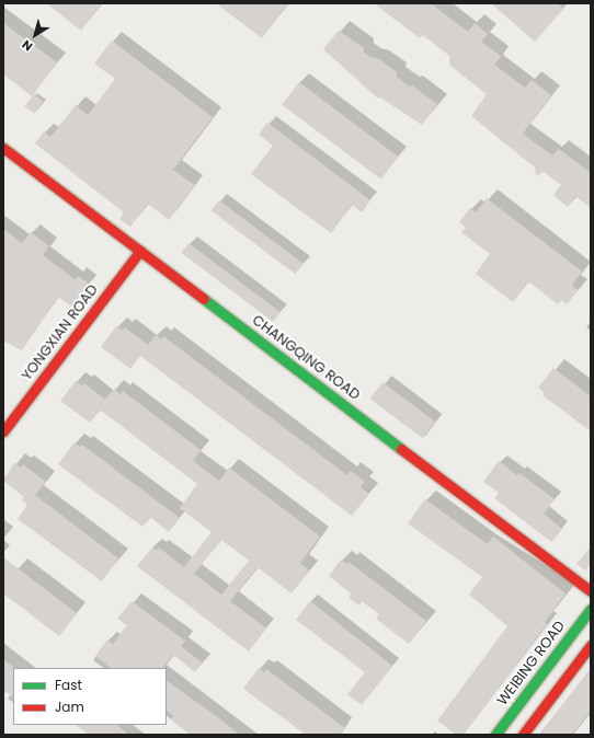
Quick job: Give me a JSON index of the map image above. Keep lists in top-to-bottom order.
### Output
{
  "streets": {
    "street": ["YONGXIAN ROAD", "CHANGQING ROAD", "WEIBING ROAD"]
  },
  "crossings": [
    ["YONGXIAN ROAD", "CHANGQING ROAD"]
  ],
  "legend": ["Fast", "Jam"],
  "north": "bottom left"
}
